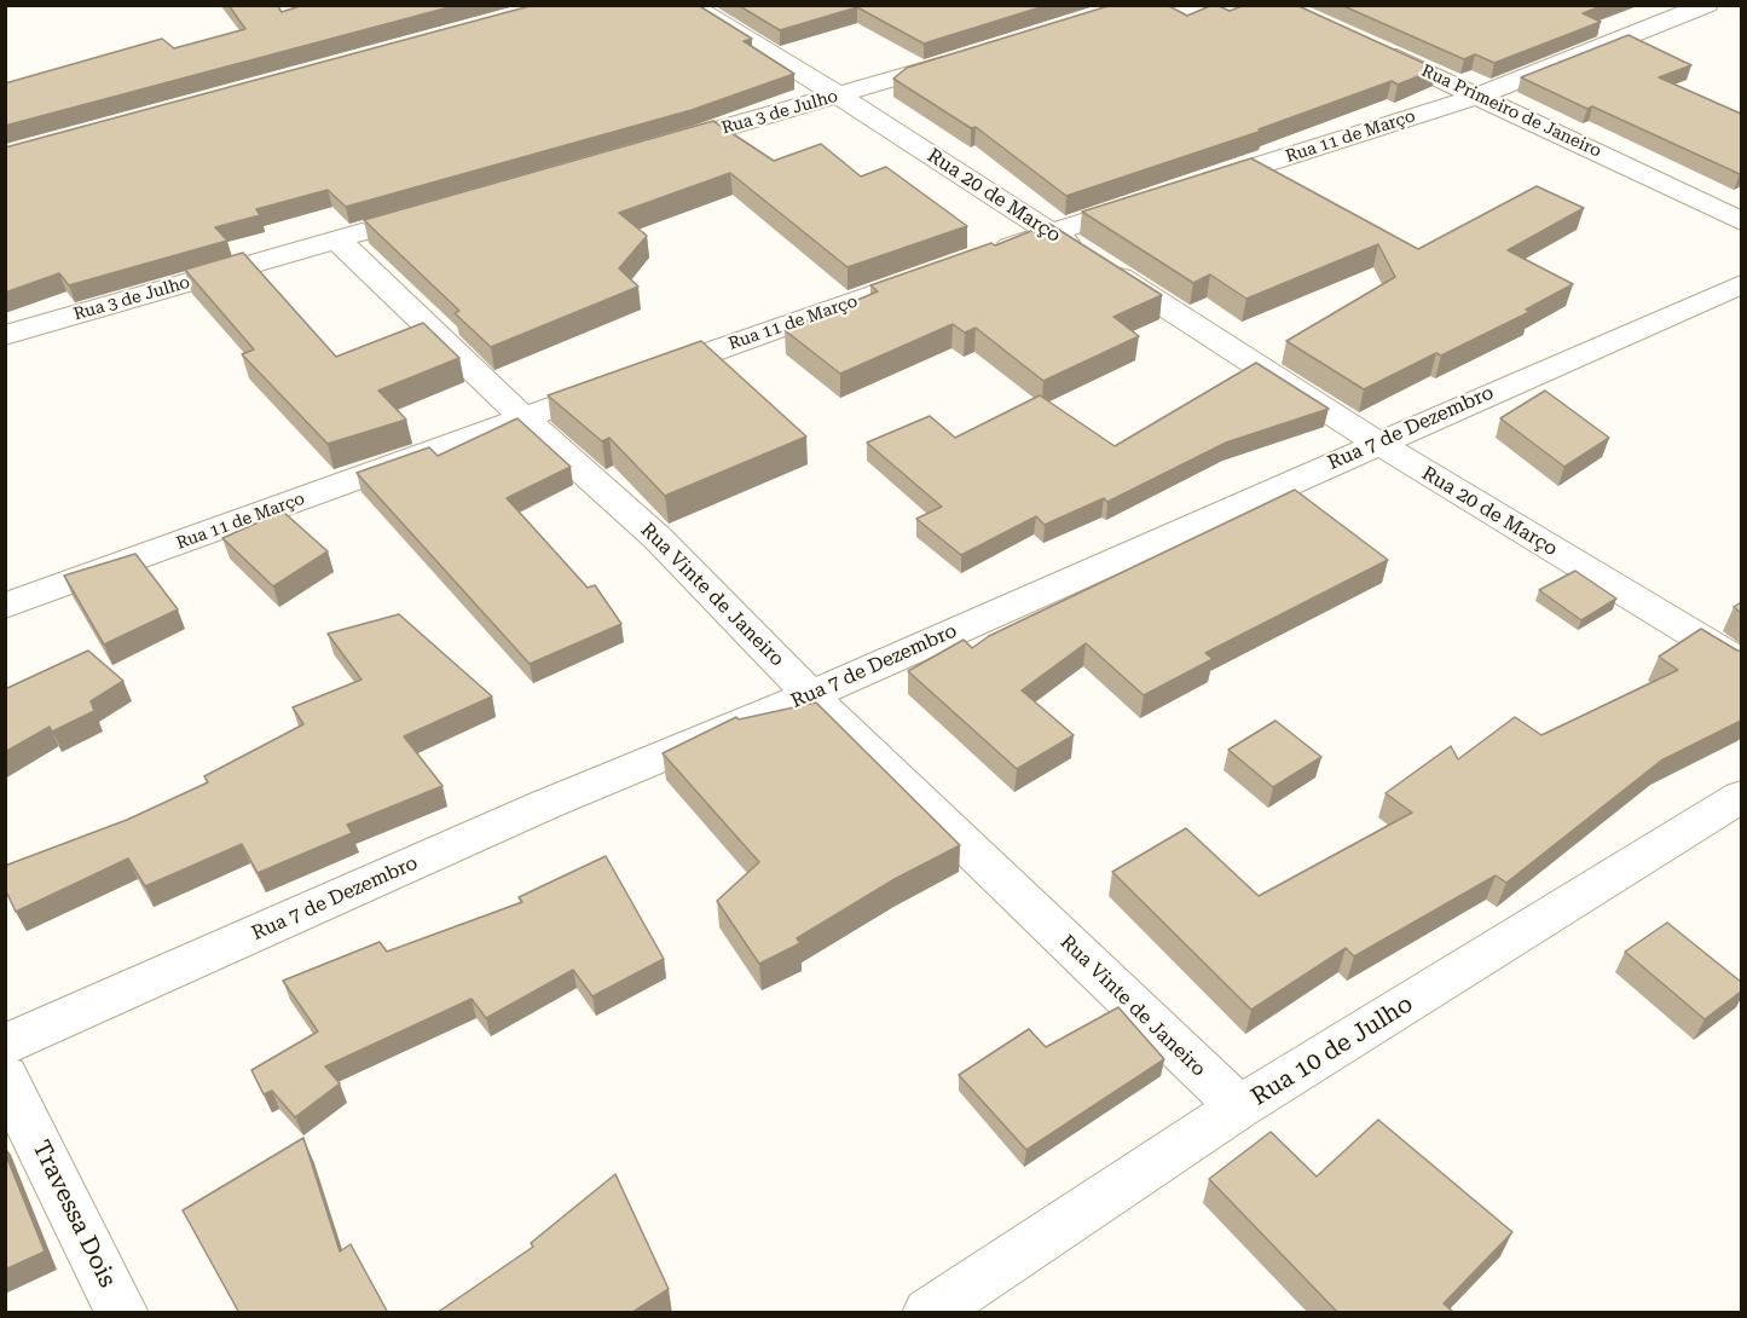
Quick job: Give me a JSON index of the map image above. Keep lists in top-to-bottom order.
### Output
{
  "streets": {
    "street": [
      "Rua Primeiro de Janeiro",
      "Rua 3 de Julho",
      "Rua 11 de Março",
      "Rua 20 de Março",
      "Rua 7 de Dezembro",
      "Rua Vinte de Janeiro",
      "Rua 10 de Julho",
      "Travessa Dois"
    ]
  },
  "crossings": [
    ["Rua Primeiro de Janeiro", "Rua 11 de Março"],
    ["Rua 3 de Julho", "Rua 20 de Março"],
    ["Rua 3 de Julho", "Rua Vinte de Janeiro"],
    ["Rua 11 de Março", "Rua 20 de Março"],
    ["Rua 11 de Março", "Rua Vinte de Janeiro"],
    ["Rua 20 de Março", "Rua 7 de Dezembro"],
    ["Rua 7 de Dezembro", "Rua Vinte de Janeiro"],
    ["Rua Vinte de Janeiro", "Rua 10 de Julho"]
  ]
}
